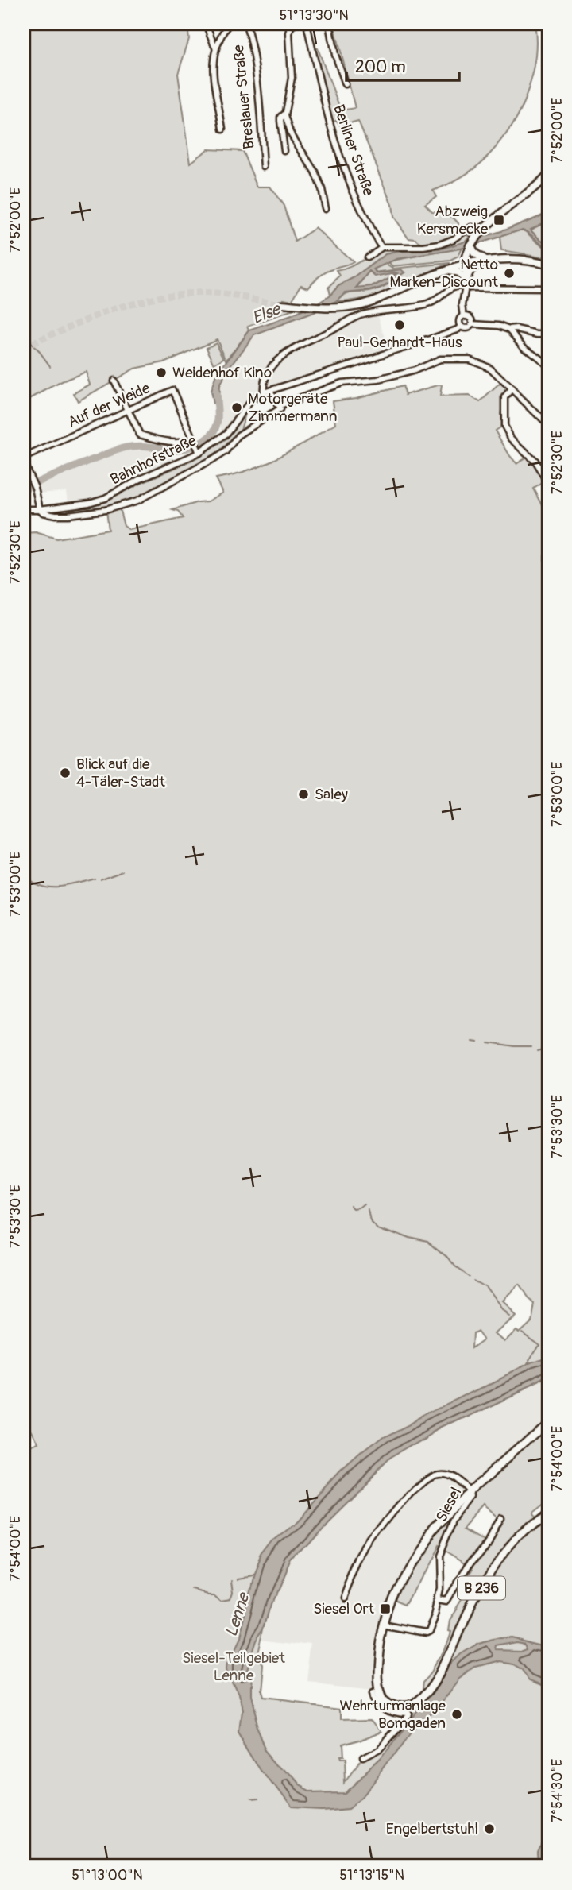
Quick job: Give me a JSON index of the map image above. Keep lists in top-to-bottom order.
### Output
{
  "streets": {
    "main road": ["Siesel", "B 236"],
    "street": [
      "Breslauer Straße",
      "Berliner Straße",
      "Auf der Weide",
      "Bahnhofstraße"
    ]
  },
  "crossings": [
    ["Auf der Weide", "Bahnhofstraße"],
    ["Siesel", "B 236"]
  ],
  "water": ["Else", "Lenne"],
  "parks": ["Siesel-Teilgebiet Lenne"],
  "places": {
    "transit": ["Abzweig Kersmecke", "Siesel Ort"],
    "other": [
      "Netto Marken-Discount",
      "Paul-Gerhardt-Haus",
      "Weidenhof Kino",
      "Motorgeräte Zimmermann",
      "Blick auf die 4-Täler-Stadt",
      "Saley",
      "Wehrturmanlage Bomgaden",
      "Engelbertstuhl"
    ]
  },
  "scale_bar": "200 m",
  "coordinates": [
    "51°13'30\"N",
    "7°52'00\"E",
    "7°52'30\"E",
    "7°53'00\"E",
    "7°53'30\"E",
    "7°54'00\"E",
    "7°54'30\"E",
    "51°13'00\"N",
    "51°13'15\"N"
  ]
}
